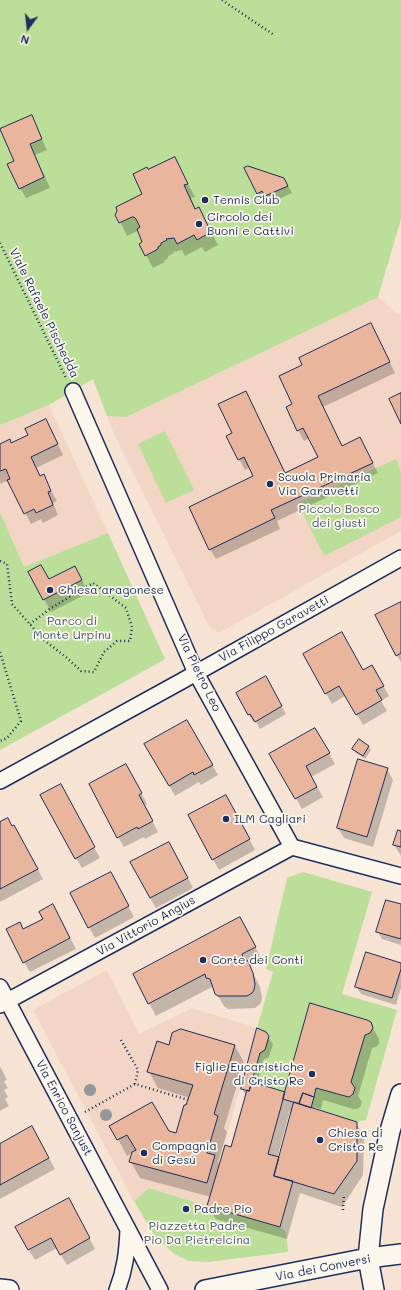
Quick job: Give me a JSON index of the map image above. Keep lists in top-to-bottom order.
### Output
{
  "streets": {
    "street": [
      "Via Filippo Garavetti",
      "Via Pietro Leo",
      "Via Vittorio Angius",
      "Via Enrico Sanjust",
      "Via dei Conversi"
    ],
    "path": ["Viale Rafaele Pischedda"]
  },
  "crossings": [
    ["Viale Rafaele Pischedda", "Via Pietro Leo"],
    ["Via Filippo Garavetti", "Via Pietro Leo"],
    ["Via Pietro Leo", "Via Vittorio Angius"],
    ["Via Vittorio Angius", "Via Enrico Sanjust"]
  ],
  "parks": ["Piccolo Bosco dei giusti", "Parco di Monte Urpinu", "Piazzetta Padre Pio Da Pietrelcina"],
  "places": [
    "Tennis Club",
    "Circolo dei Buoni e Cattivi",
    "Scuola Primaria Via Garavetti",
    "Chiesa aragonese",
    "ILM Cagliari",
    "Corte dei Conti",
    "Figlie Eucaristiche di Cristo Re",
    "Chiesa di Cristo Re",
    "Compagnia di Gesù",
    "Padre Pio"
  ],
  "north": "bottom"
}
